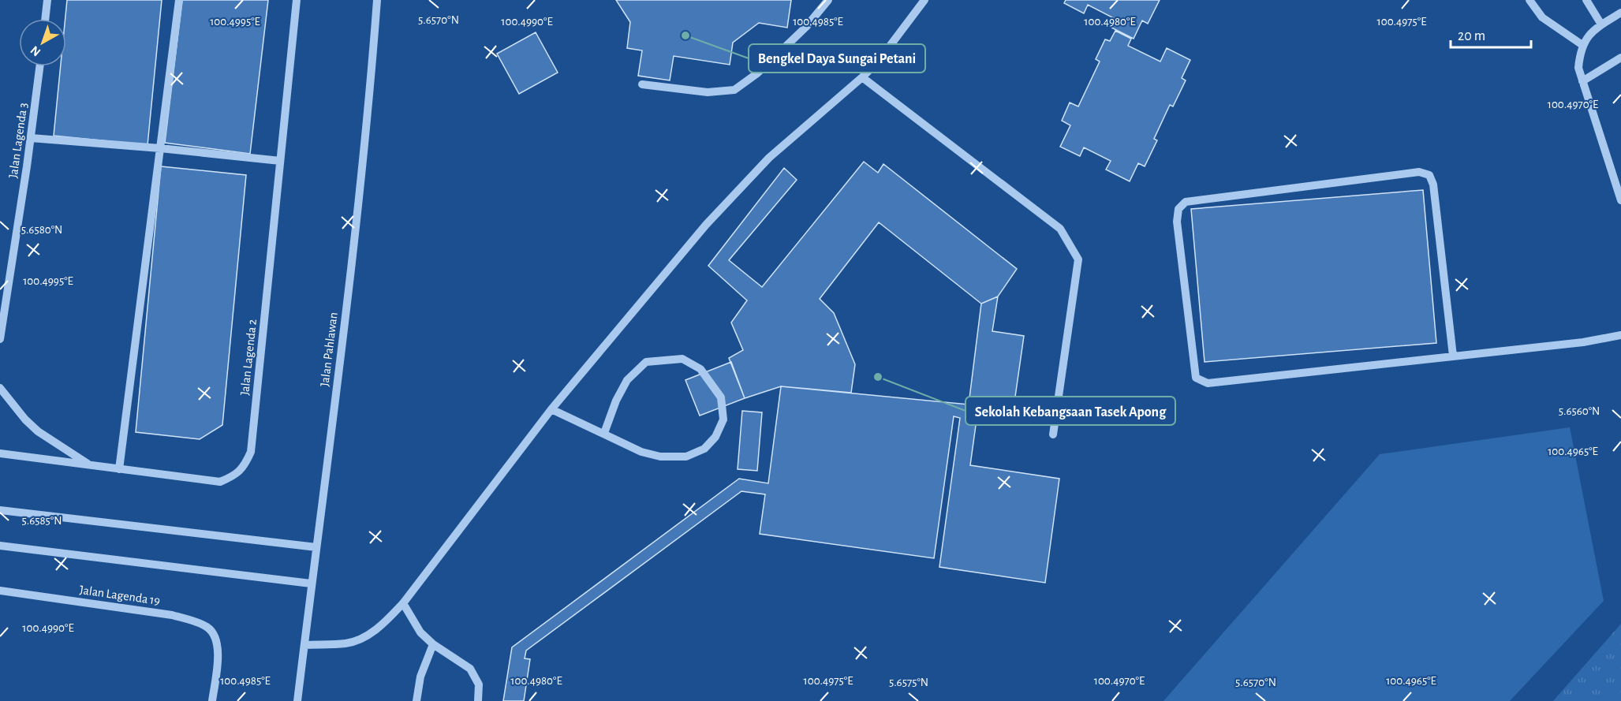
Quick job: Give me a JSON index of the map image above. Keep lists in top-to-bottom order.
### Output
{
  "streets": {
    "street": [
      "Jalan Lagenda 3",
      "Jalan Pahlawan",
      "Jalan Lagenda 2",
      "Jalan Lagenda 19"
    ]
  },
  "places": ["Bengkel Daya Sungai Petani", "Sekolah Kebangsaan Tasek Apong"],
  "scale_bar": "20 m",
  "north": "bottom left",
  "coordinates": [
    "5.6570°N",
    "100.4995°E",
    "100.4990°E",
    "100.4985°E",
    "100.4980°E",
    "100.4975°E",
    "100.4970°E",
    "5.6580°N",
    "5.6560°N",
    "100.4965°E",
    "5.6585°N",
    "5.6575°N"
  ]
}
